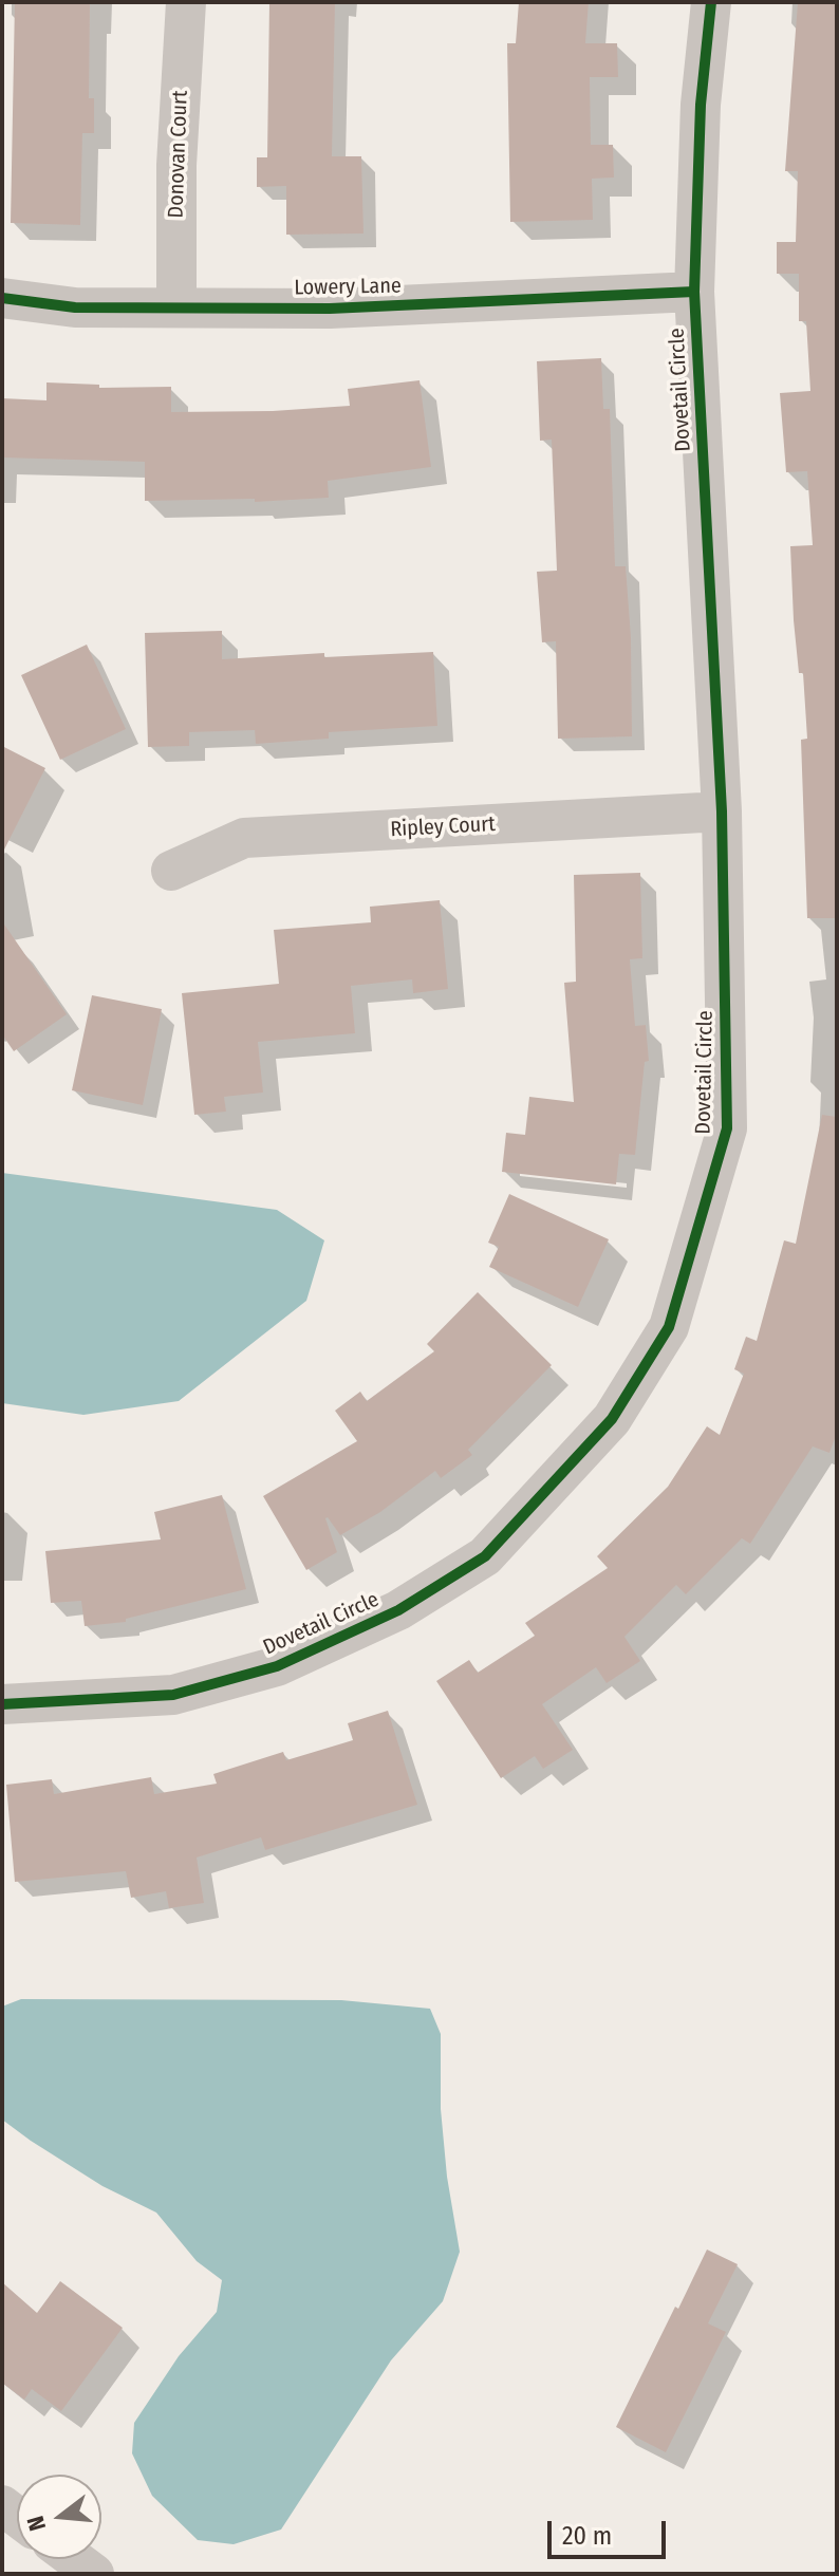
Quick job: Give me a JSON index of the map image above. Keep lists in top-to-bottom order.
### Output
{
  "streets": {
    "street": [
      "Donovan Court",
      "Lowery Lane",
      "Dovetail Circle",
      "Ripley Court"
    ]
  },
  "crossings": [
    ["Donovan Court", "Lowery Lane"],
    ["Lowery Lane", "Dovetail Circle"],
    ["Dovetail Circle", "Ripley Court"]
  ],
  "scale_bar": "20 m",
  "north": "left"
}
